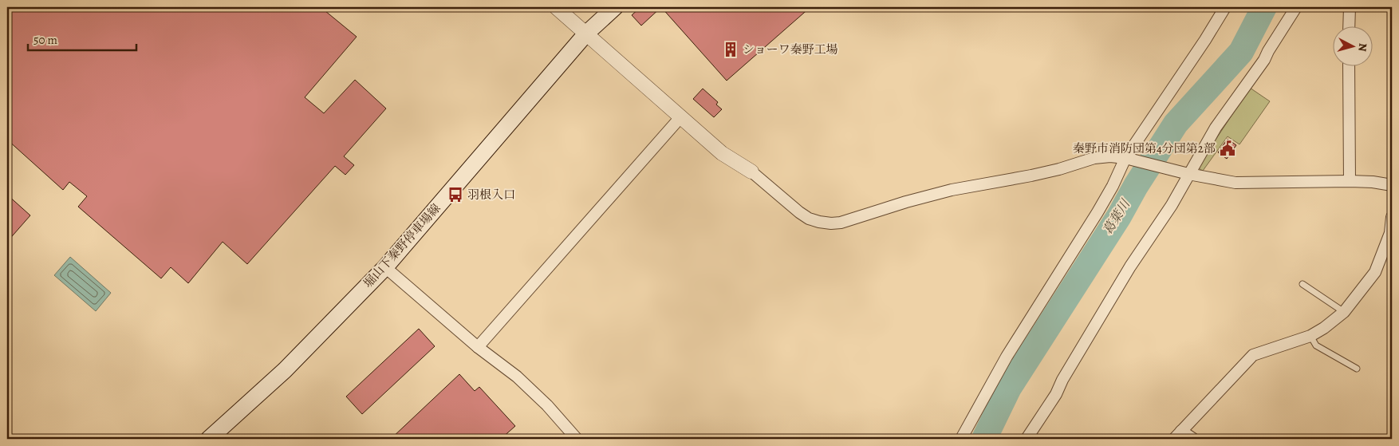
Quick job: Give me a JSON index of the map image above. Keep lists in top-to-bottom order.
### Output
{
  "streets": {
    "main road": ["堀山下秦野停車場線"]
  },
  "water": ["葛葉川"],
  "places": {
    "building": ["ショーワ秦野工場"],
    "public building": ["秦野市消防団第4分団第2部"],
    "bus stop": ["羽根入口"]
  },
  "scale_bar": "50 m",
  "north": "right"
}
